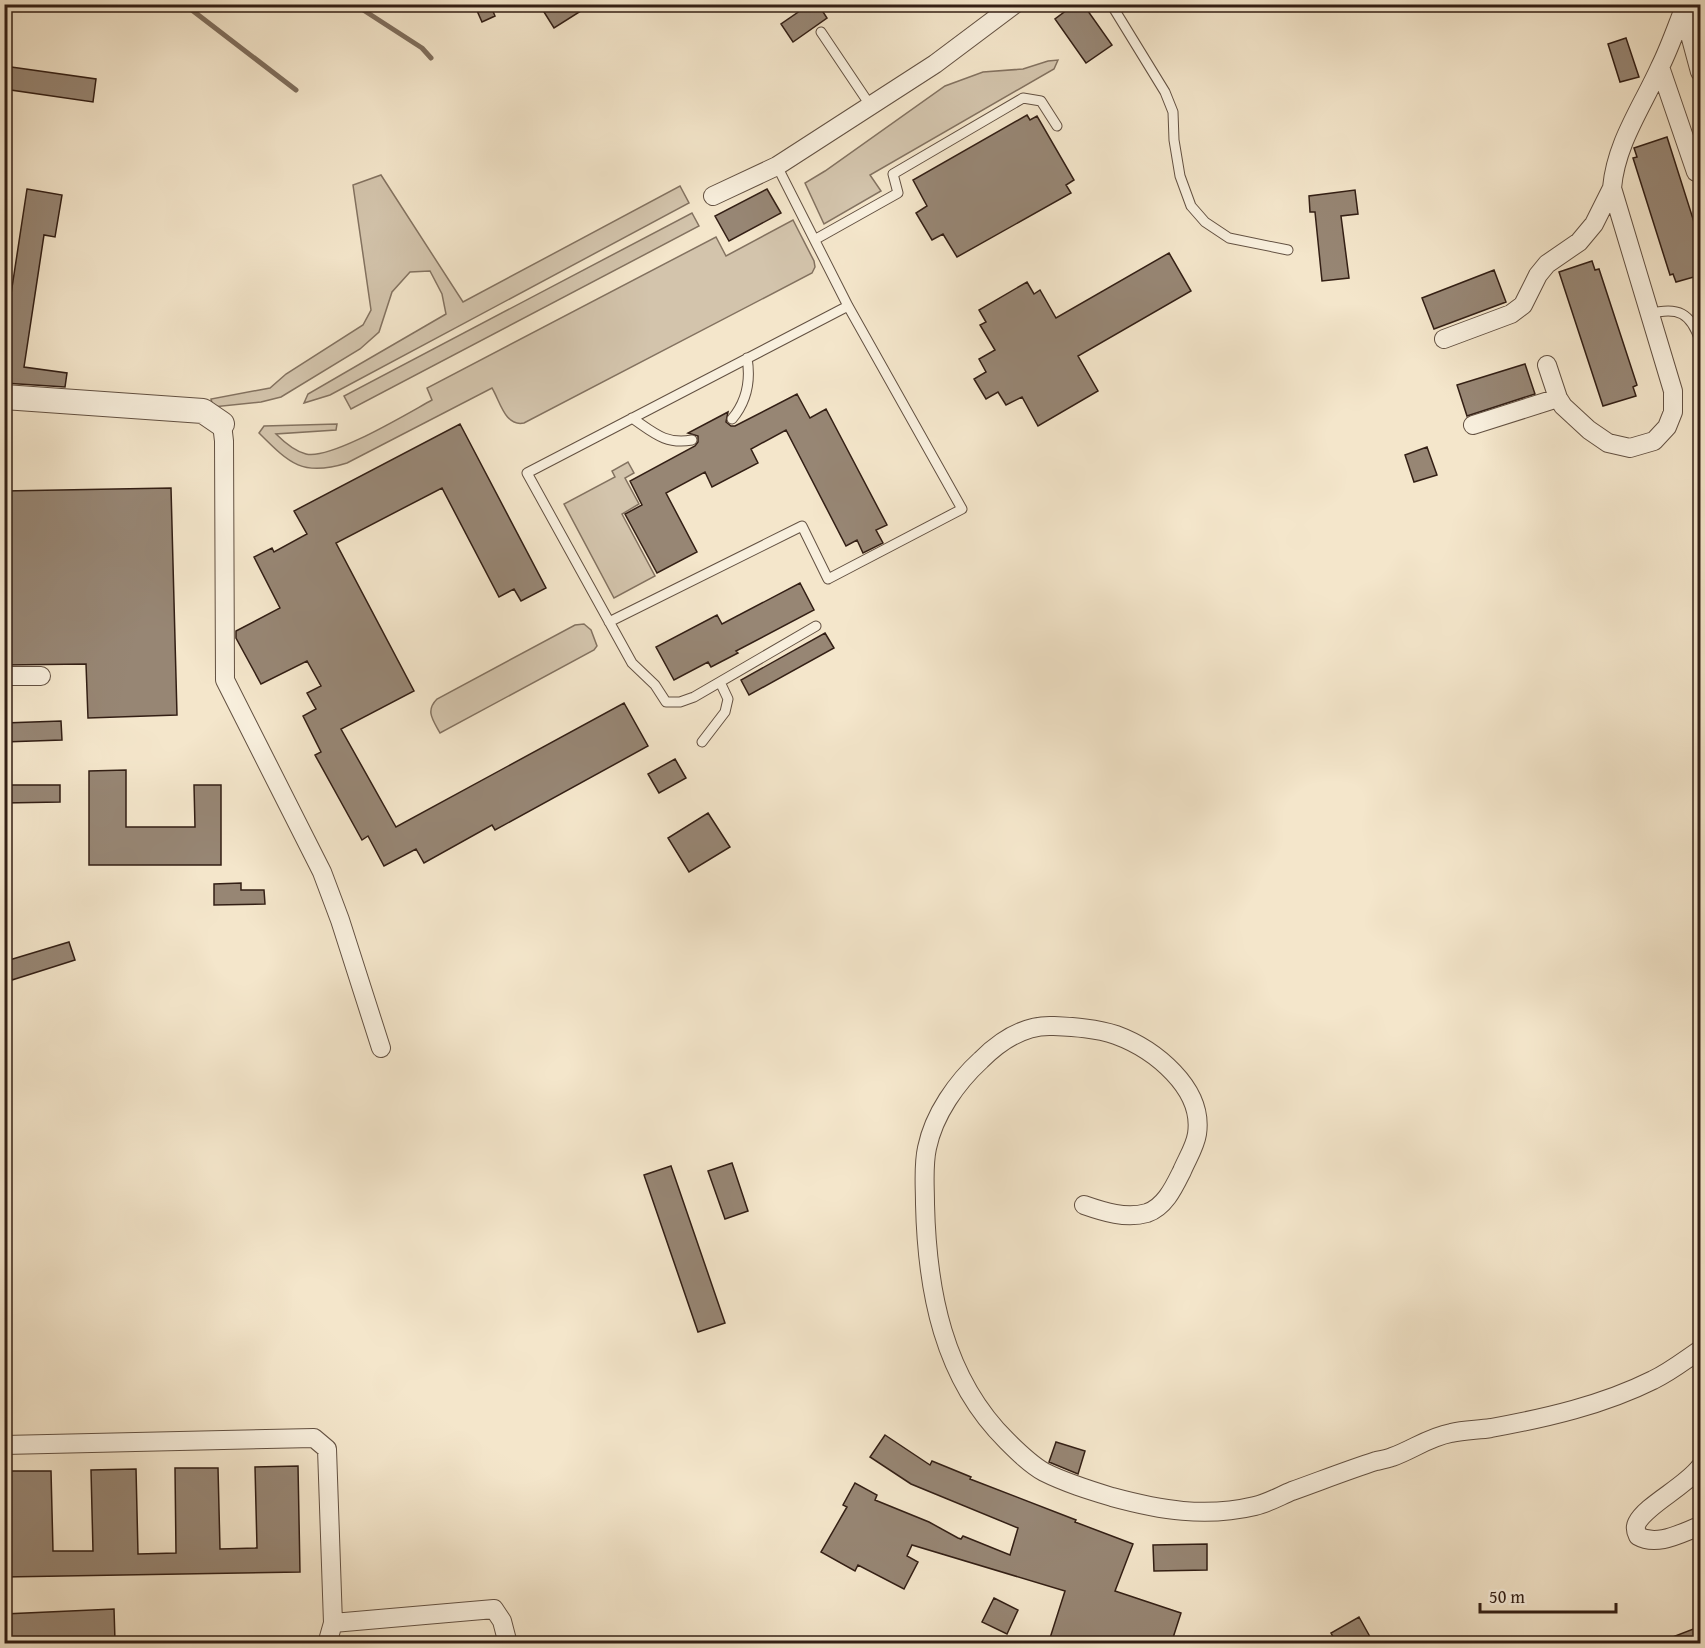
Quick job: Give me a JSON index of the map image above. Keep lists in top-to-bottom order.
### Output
{
  "scale_bar": "50 m"
}
